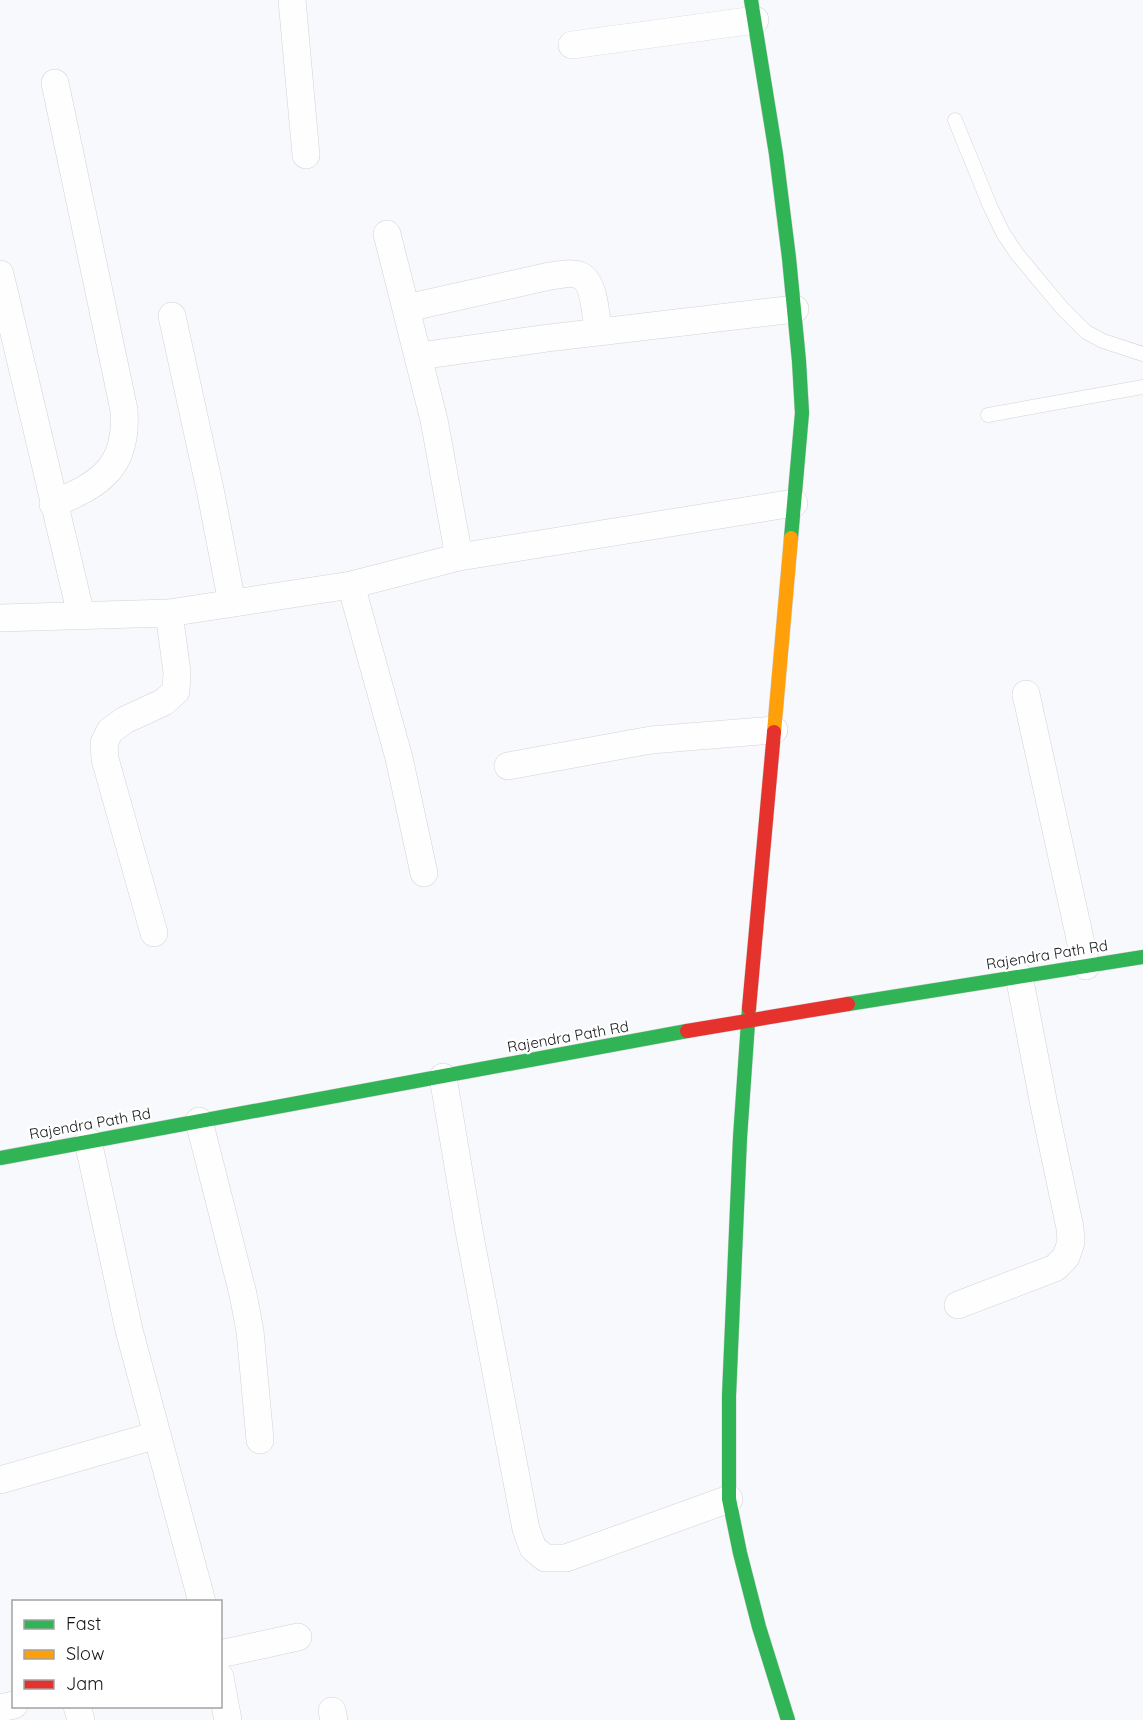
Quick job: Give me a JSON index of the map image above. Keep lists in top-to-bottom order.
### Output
{
  "streets": {
    "street": ["Rajendra Path Rd"]
  },
  "legend": ["Fast", "Slow", "Jam"]
}
